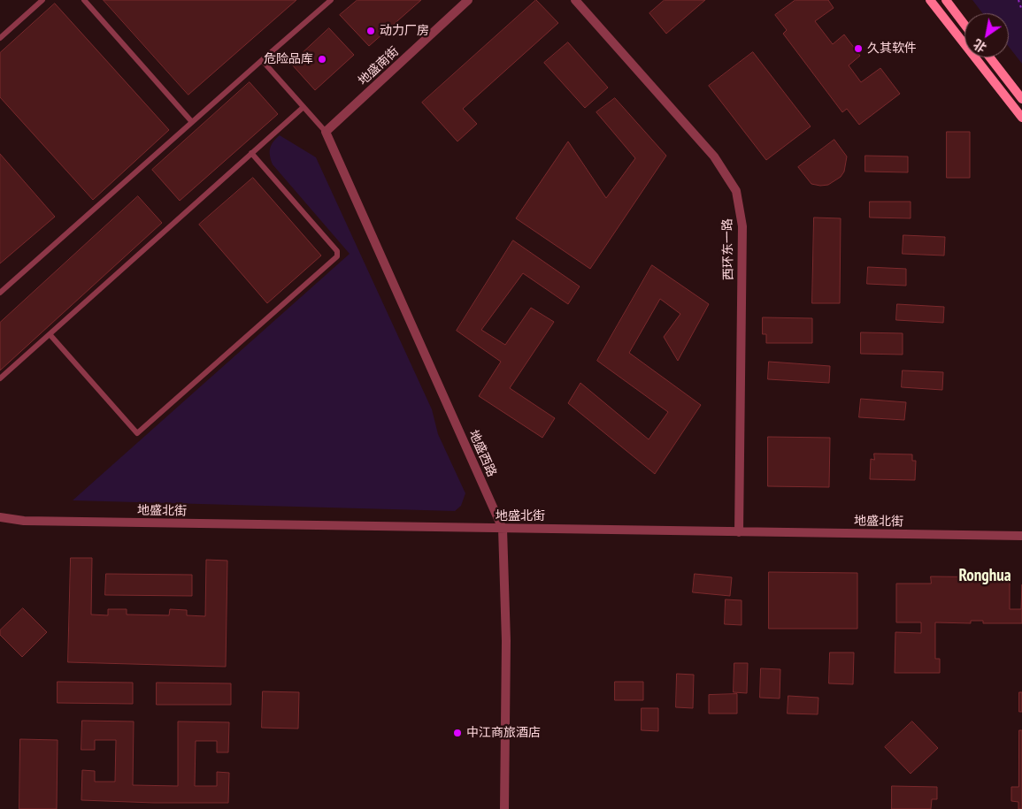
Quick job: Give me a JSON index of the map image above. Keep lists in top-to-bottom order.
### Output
{
  "streets": {
    "street": [
      "地盛南街",
      "西环东一路",
      "地盛西路",
      "地盛北街"
    ]
  },
  "crossings": [
    ["地盛南街", "地盛西路"],
    ["西环东一路", "地盛北街"],
    ["地盛西路", "地盛北街"]
  ],
  "districts": ["Ronghua"],
  "places": [
    "动力厂房",
    "久其软件",
    "危险品库",
    "中江商旅酒店"
  ],
  "north": "bottom left"
}
